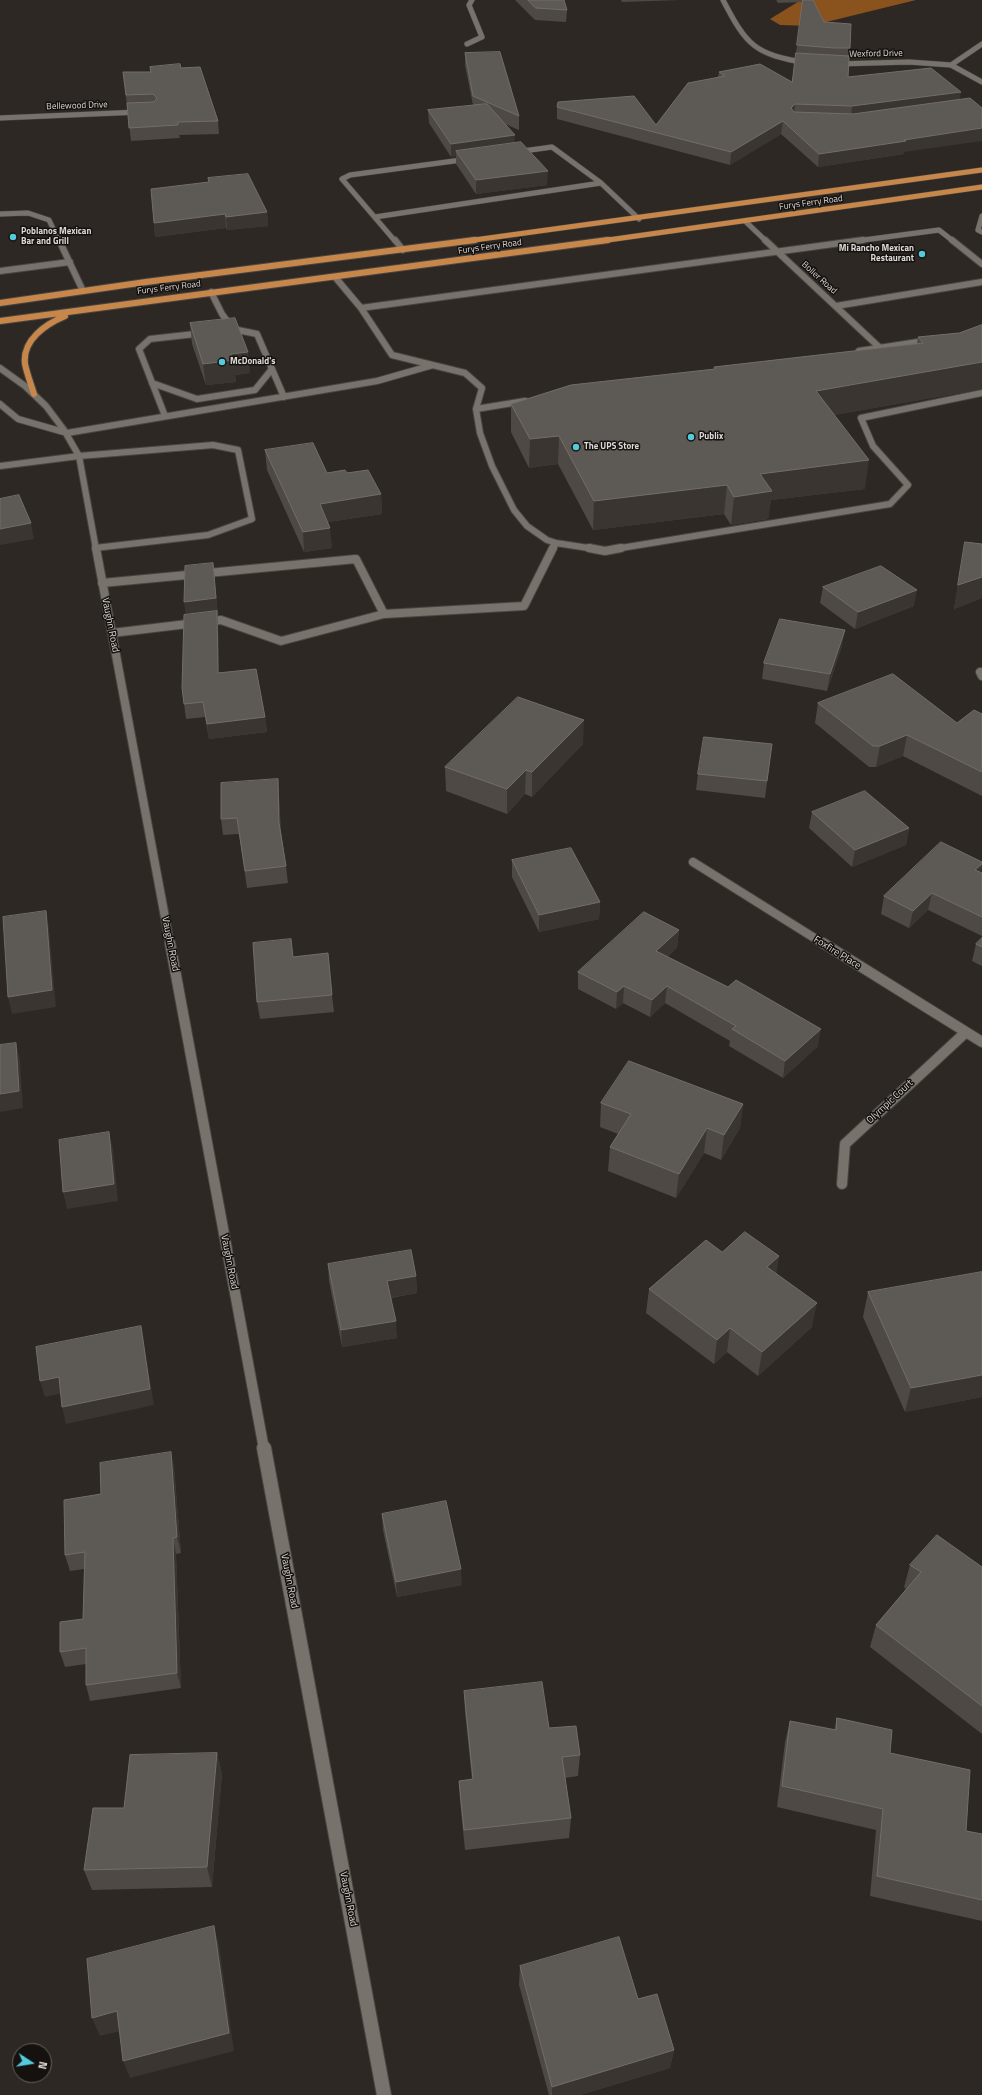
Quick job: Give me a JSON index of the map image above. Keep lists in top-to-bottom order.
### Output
{
  "streets": {
    "main road": ["Furys Ferry Road"],
    "street": [
      "Wexford Drive",
      "Bellewood Drive",
      "Boller Road",
      "Vaughn Road",
      "Foxfire Place",
      "Olympic Court"
    ]
  },
  "crossings": [
    ["Furys Ferry Road", "Boller Road"],
    ["Foxfire Place", "Olympic Court"]
  ],
  "places": [
    "Poblanos Mexican Bar and Grill",
    "Mi Rancho Mexican Restaurant",
    "McDonald's",
    "Publix",
    "The UPS Store"
  ],
  "north": "right"
}
